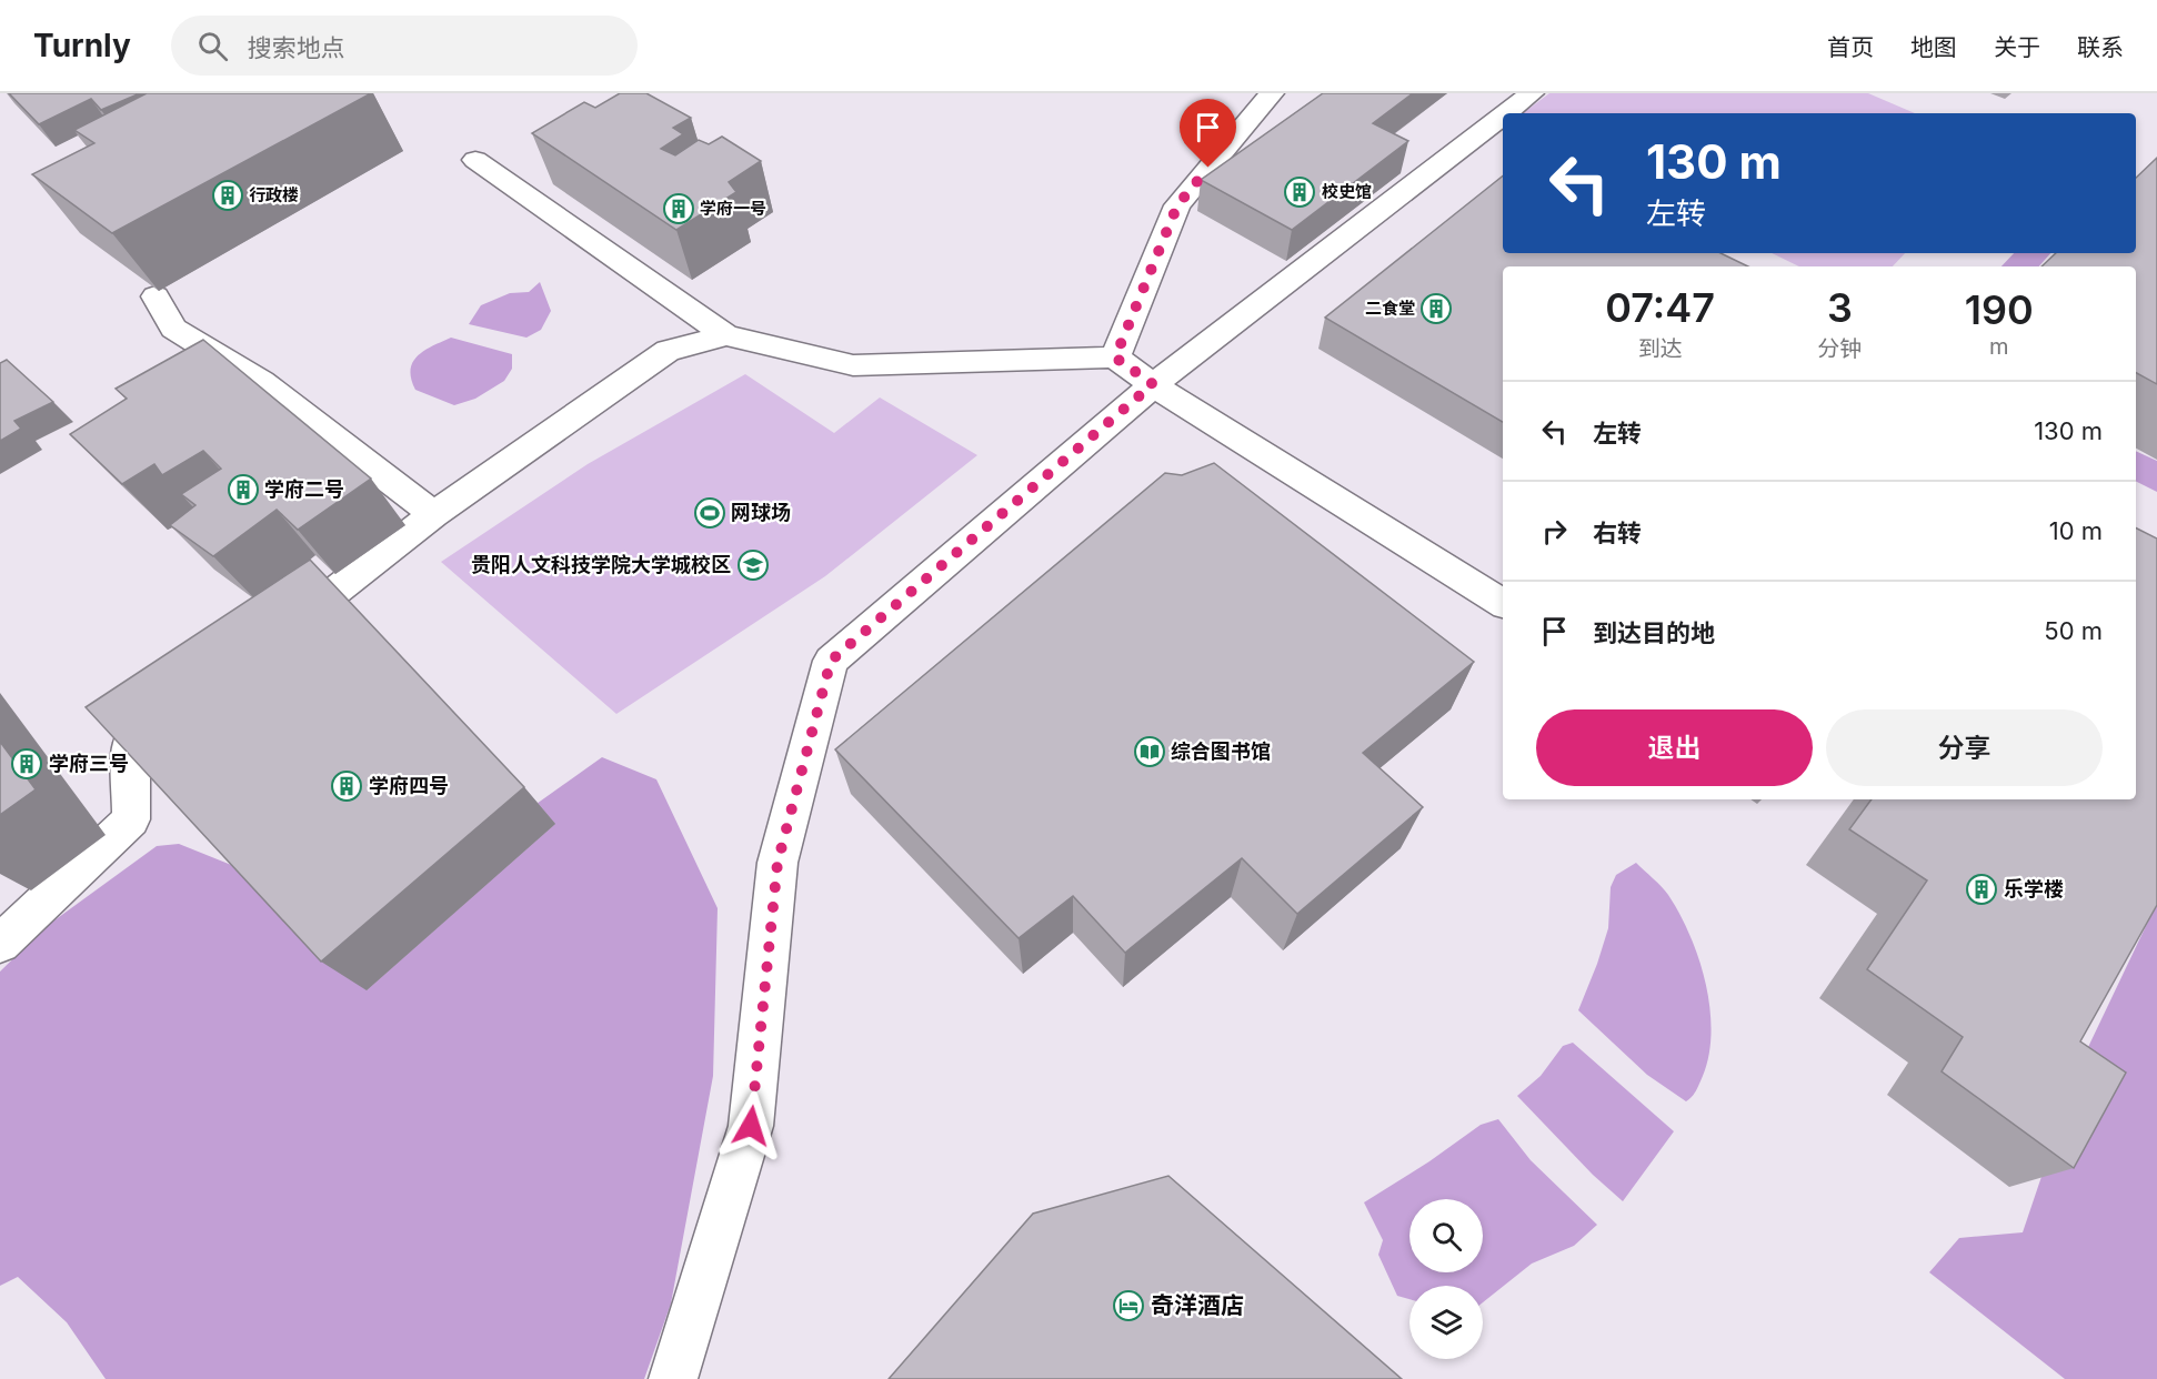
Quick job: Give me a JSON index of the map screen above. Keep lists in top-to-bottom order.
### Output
{
  "places": {
    "building": [
      "校史馆",
      "行政楼",
      "学府一号",
      "二食堂",
      "学府二号",
      "学府三号",
      "学府四号",
      "乐学楼"
    ],
    "sports": ["网球场"],
    "school or university": ["贵阳人文科技学院大学城校区"],
    "library": ["综合图书馆"],
    "hotel": ["奇洋酒店"]
  },
  "page": {
    "header": "Turnly",
    "search": "搜索地点",
    "nav": [
      "首页",
      "地图",
      "关于",
      "联系"
    ],
    "turn": ["130 m", "左转"],
    "eta": [
      "07:47",
      "到达",
      "3",
      "分钟",
      "190",
      "m"
    ],
    "list": [
      {
        "name": "左转",
        "value": "130 m"
      },
      {
        "name": "右转",
        "value": "10 m"
      },
      {
        "name": "到达目的地",
        "value": "50 m"
      }
    ],
    "buttons": ["退出", "分享"]
  }
}
